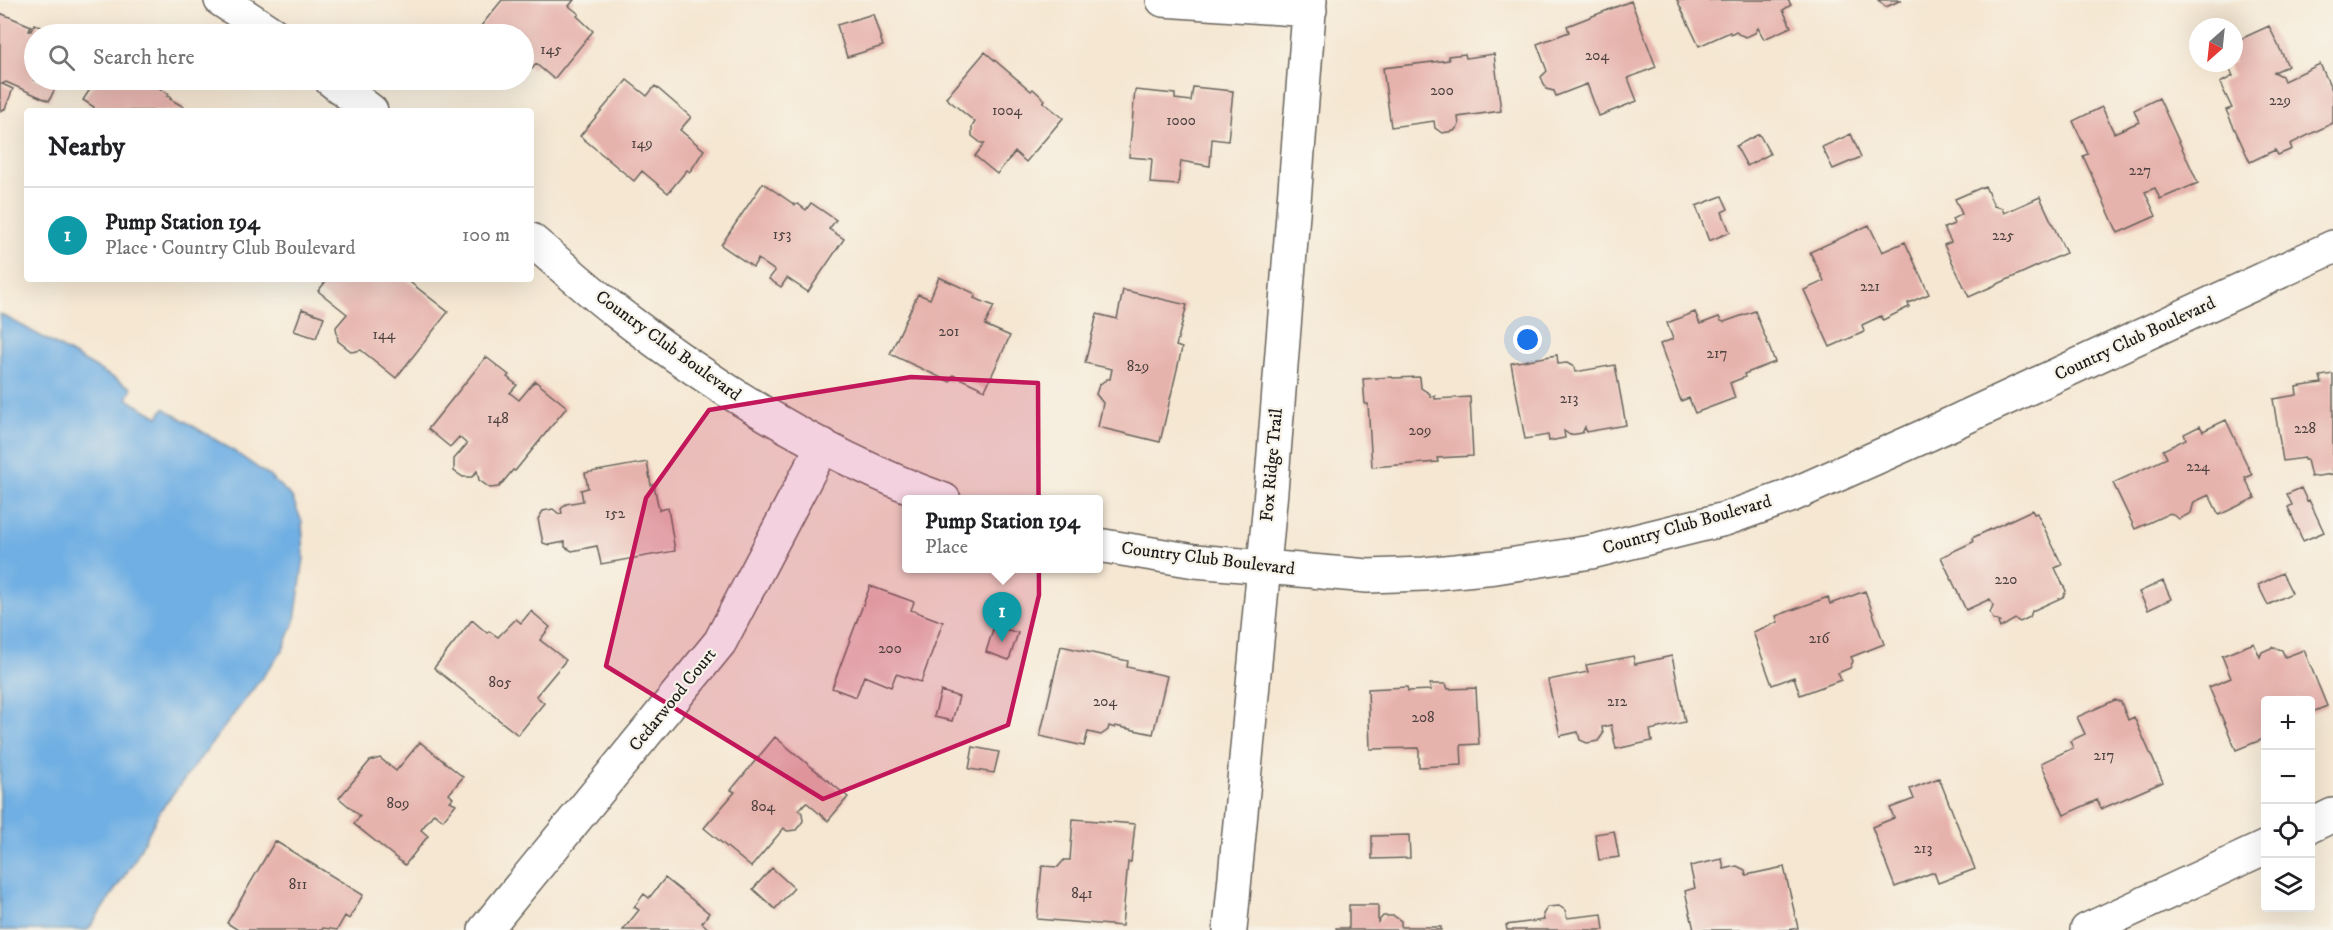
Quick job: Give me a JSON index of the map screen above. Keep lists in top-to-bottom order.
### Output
{
  "streets": {
    "street": ["Country Club Boulevard", "Fox Ridge Trail", "Cedarwood Court"]
  },
  "crossings": [
    ["Country Club Boulevard", "Fox Ridge Trail"],
    ["Country Club Boulevard", "Cedarwood Court"]
  ],
  "house_numbers": [
    "145",
    "204",
    "200",
    "229",
    "1004",
    "1000",
    "149",
    "227",
    "153",
    "225",
    "221",
    "201",
    "144",
    "217",
    "829",
    "213",
    "148",
    "228",
    "209",
    "224",
    "152",
    "220",
    "216",
    "200",
    "805",
    "204",
    "212",
    "208",
    "217",
    "809",
    "804",
    "213",
    "811",
    "841"
  ],
  "north": "bottom left",
  "page": {
    "search": "Search here",
    "heading": "Nearby",
    "list": [
      {
        "mark": "1",
        "name": "Pump Station 194",
        "note": "Place · Country Club Boulevard",
        "value": "100 m"
      }
    ],
    "popup": ["Pump Station 194", "Place"],
    "pins": "1",
    "map_buttons": ["+", "−"]
  }
}
